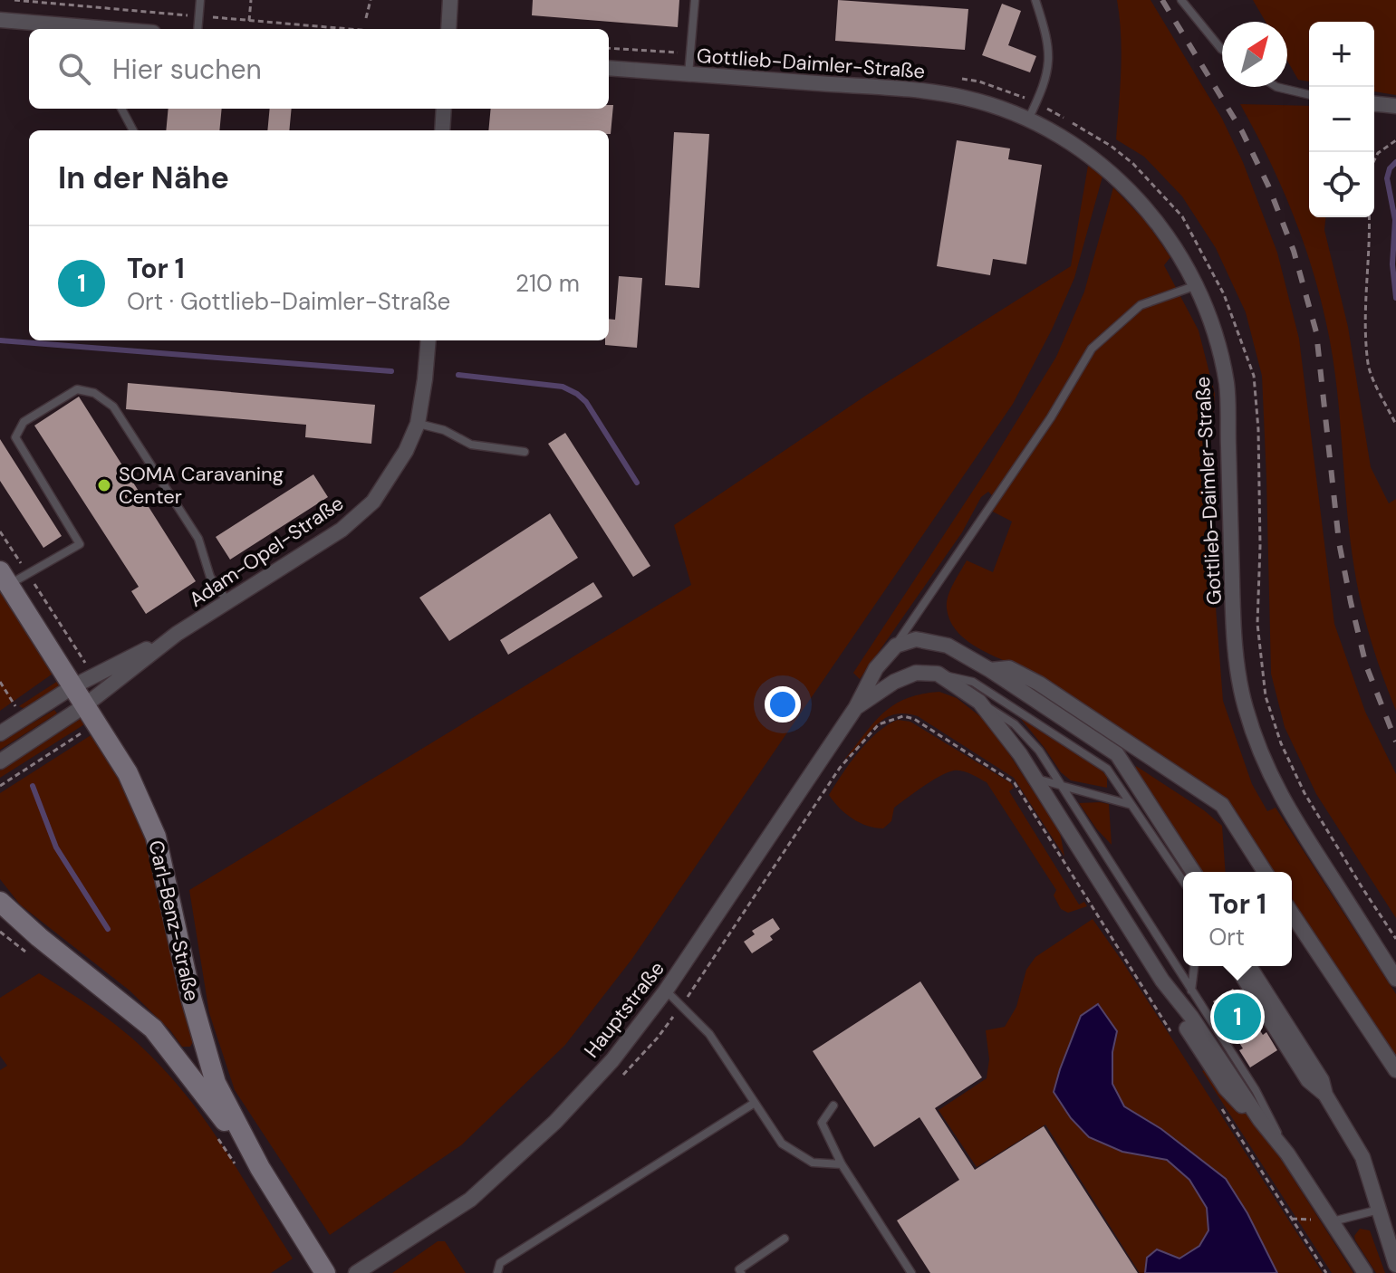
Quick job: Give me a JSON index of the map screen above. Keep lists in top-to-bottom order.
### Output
{
  "streets": {
    "street": [
      "Gottlieb-Daimler-Straße",
      "Adam-Opel-Straße",
      "Carl-Benz-Straße",
      "Hauptstraße"
    ]
  },
  "crossings": [
    ["Adam-Opel-Straße", "Carl-Benz-Straße"]
  ],
  "places": ["SOMA Caravaning Center"],
  "north": "top right",
  "page": {
    "map_buttons": ["+", "−"],
    "search": "Hier suchen",
    "heading": "In der Nähe",
    "list": [
      {
        "mark": "1",
        "name": "Tor 1",
        "note": "Ort · Gottlieb-Daimler-Straße",
        "value": "210 m"
      }
    ],
    "popup": ["Tor 1", "Ort"],
    "pins": "1"
  }
}
